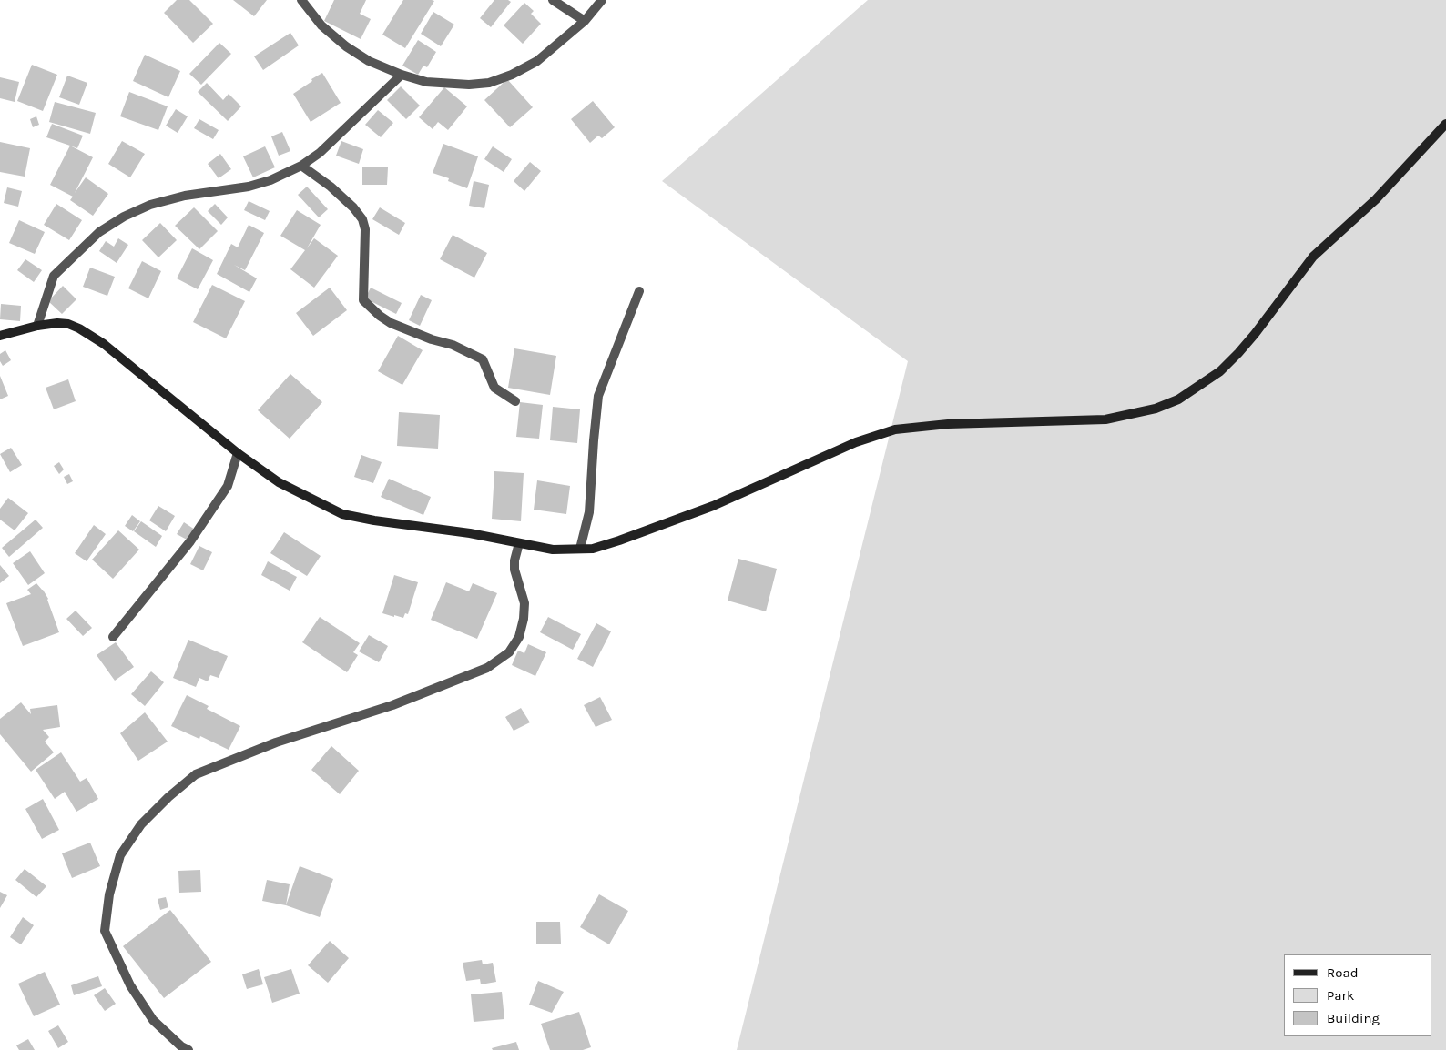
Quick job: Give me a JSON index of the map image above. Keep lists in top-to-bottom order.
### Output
{
  "legend": ["Road", "Park", "Building"]
}
